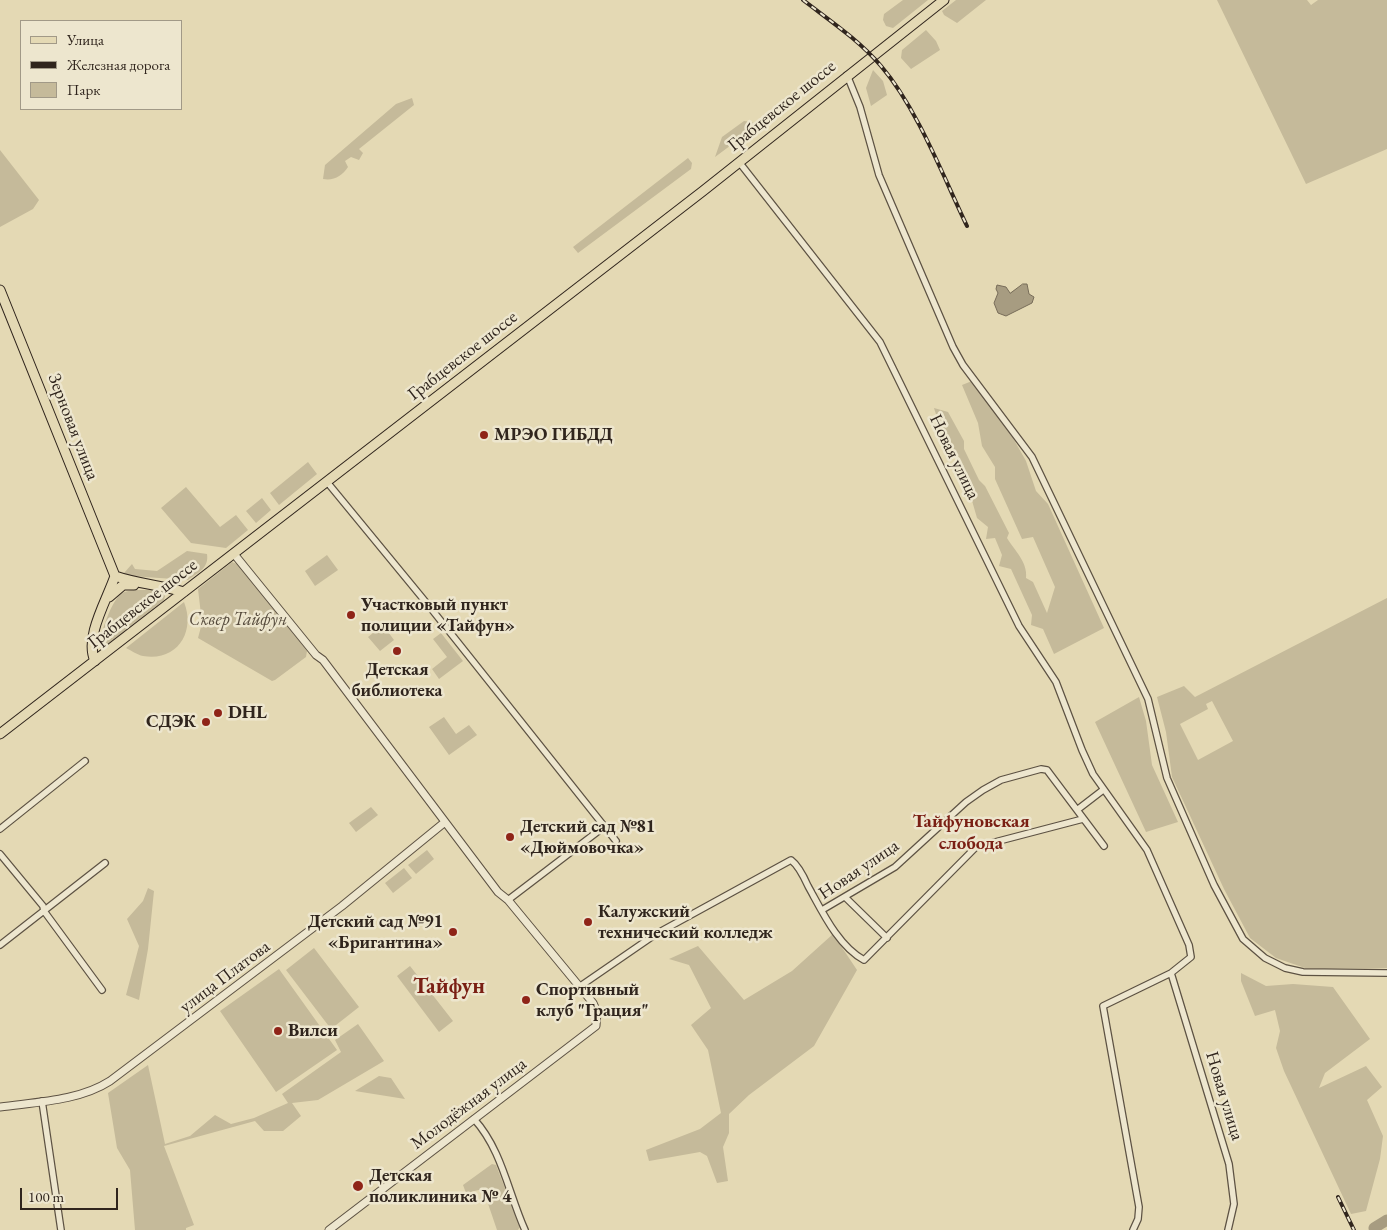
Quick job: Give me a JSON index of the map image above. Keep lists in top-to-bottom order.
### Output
{
  "streets": {
    "main road": ["Грабцевское шоссе", "Зерновая улица"],
    "street": ["Новая улица", "улица Платова", "Молодёжная улица"]
  },
  "crossings": [
    ["Грабцевское шоссе", "Новая улица"]
  ],
  "districts": ["Тайфуновская слобода", "Тайфун"],
  "parks": ["Сквер Тайфун"],
  "places": [
    "МРЭО ГИБДД",
    "Участковый пункт полиции «Тайфун»",
    "Детская библиотека",
    "DHL",
    "СДЭК",
    "Детский сад №81 «Дюймовочка»",
    "Калужский технический колледж",
    "Детский сад №91 «Бригантина»",
    "Спортивный клуб \"Грация\"",
    "Вилси",
    "Детская поликлиника № 4"
  ],
  "legend": ["Улица", "Железная дорога", "Парк"],
  "scale_bar": "100 m"
}
